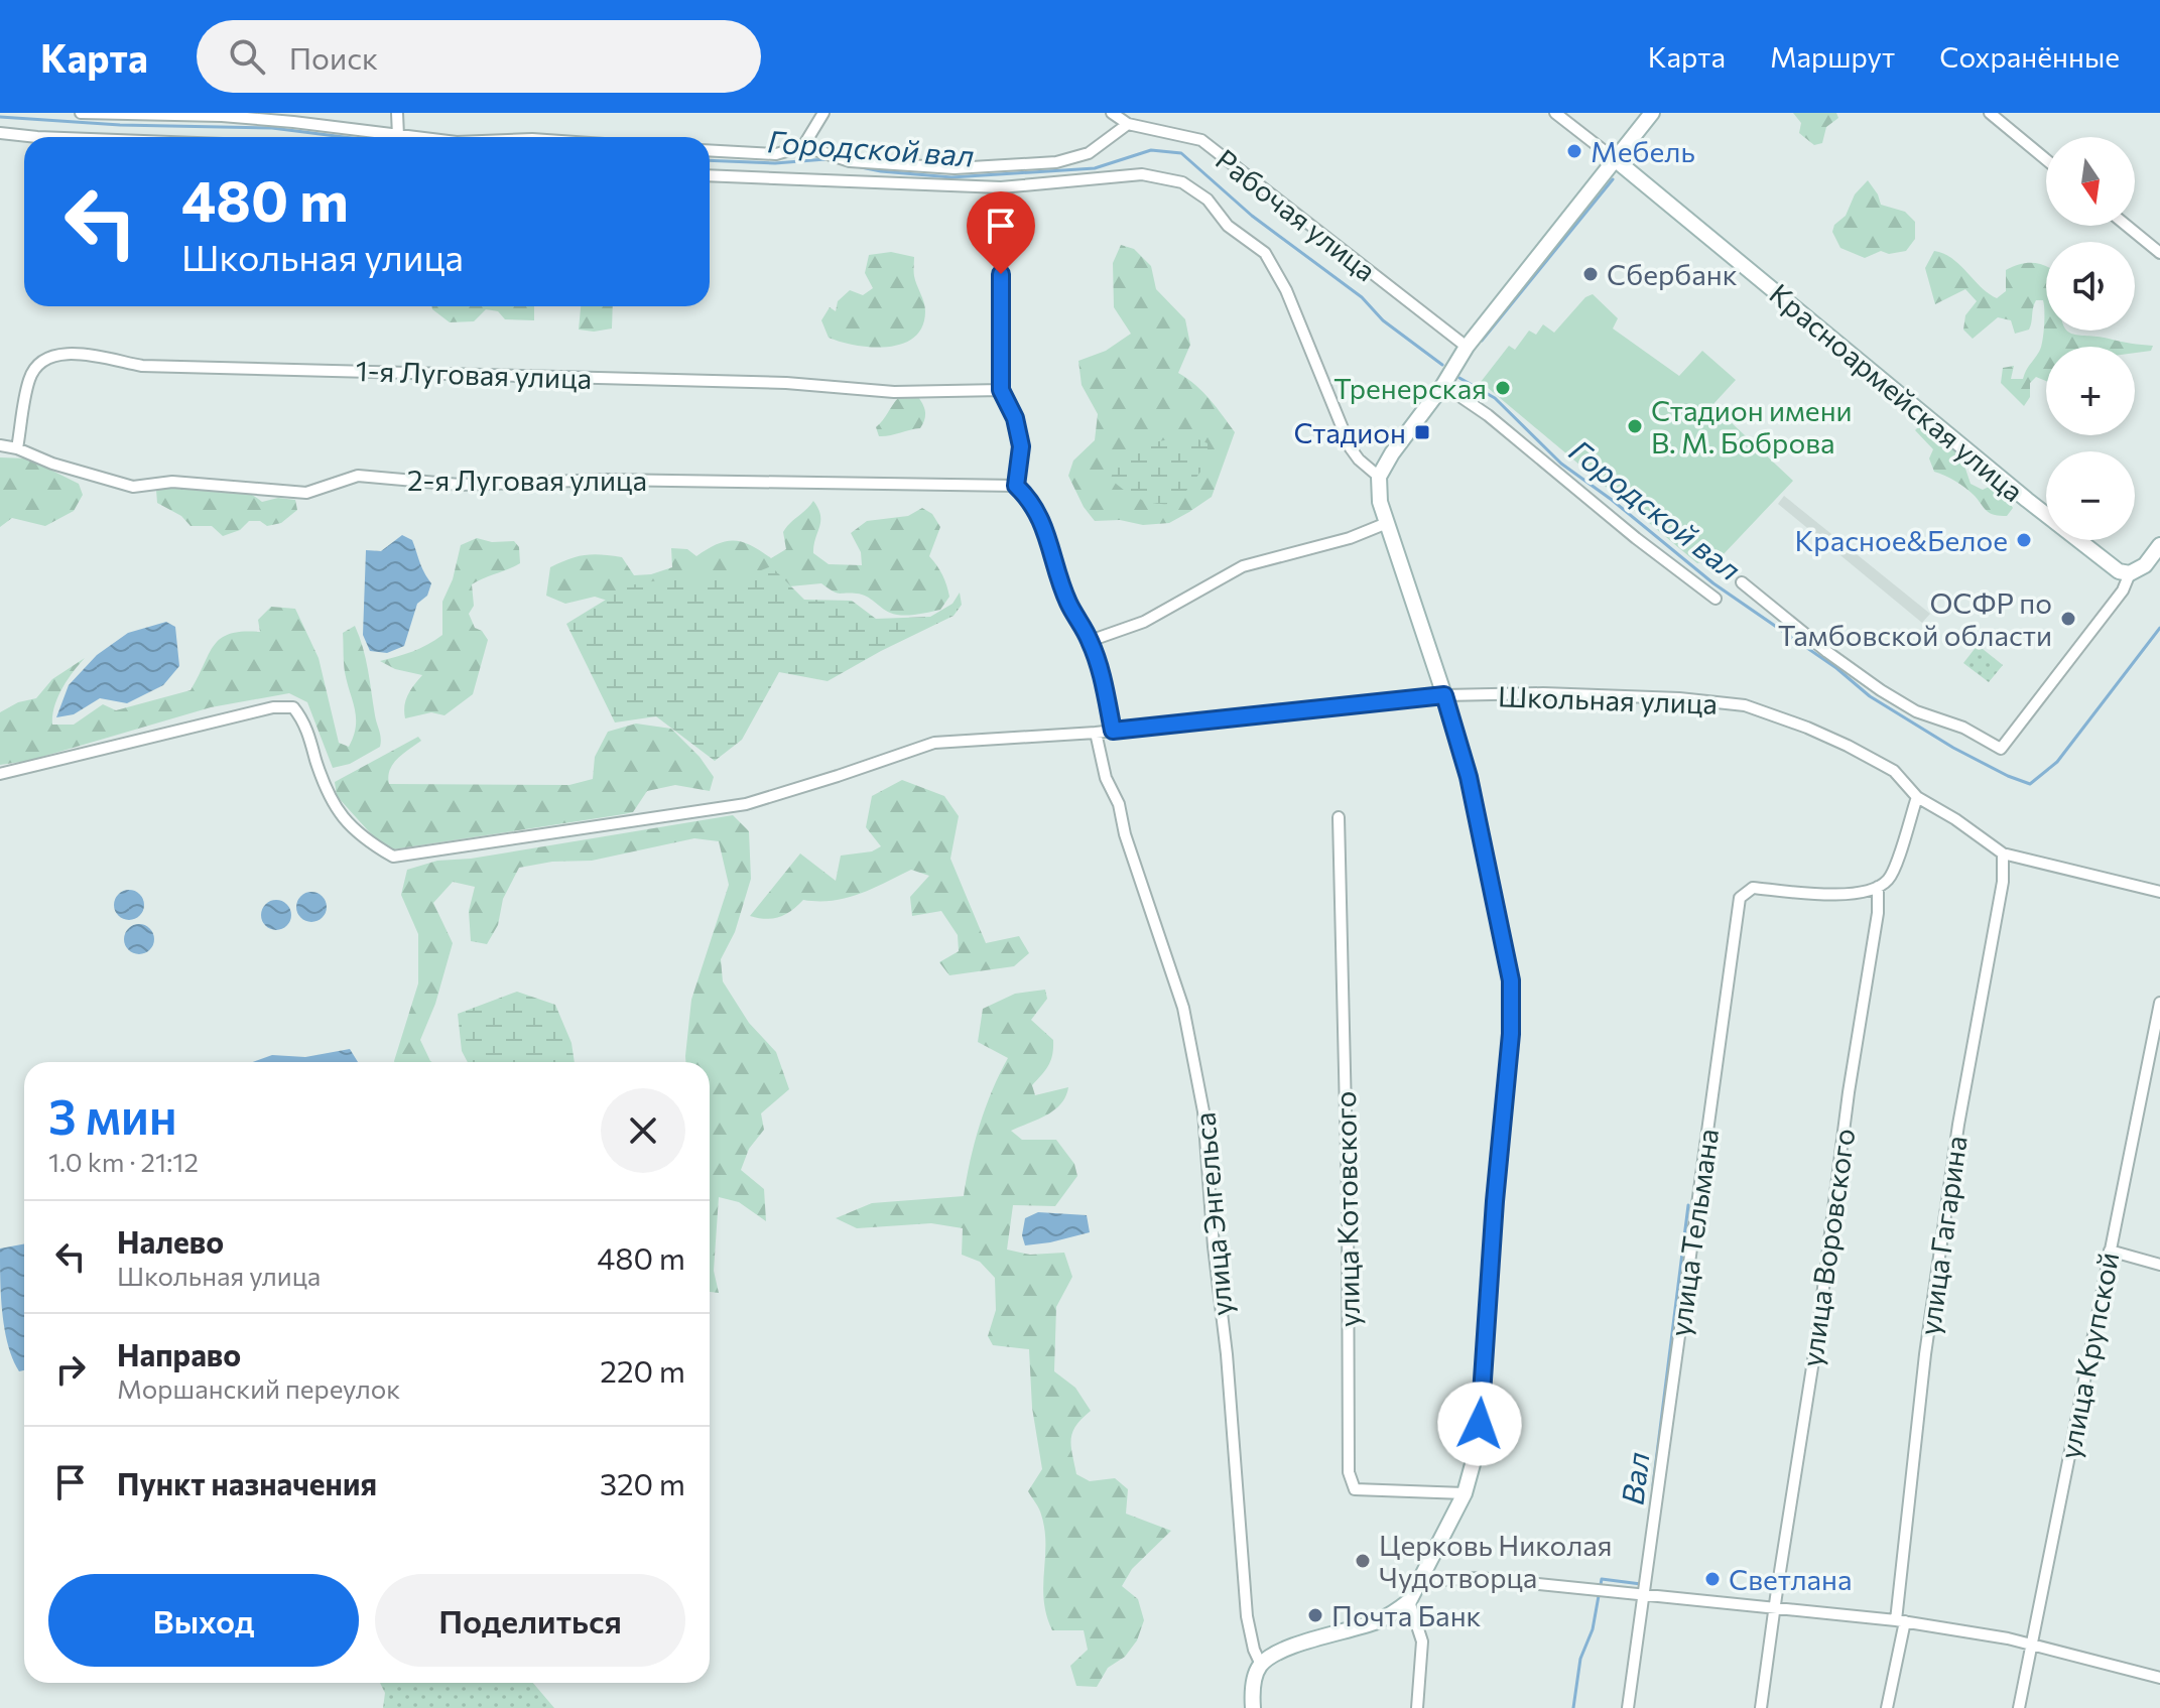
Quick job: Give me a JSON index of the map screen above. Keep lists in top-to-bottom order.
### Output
{
  "streets": {
    "street": [
      "Рабочая улица",
      "1-я Луговая улица",
      "Красноармейская улица",
      "2-я Луговая улица",
      "Школьная улица",
      "улица Котовского",
      "улица Энгельса",
      "улица Тельмана",
      "улица Гагарина",
      "улица Воровского",
      "улица Крупской"
    ]
  },
  "crossings": [
    ["1-я Луговая улица", "2-я Луговая улица"],
    ["Школьная улица", "улица Энгельса"],
    ["Школьная улица", "улица Гагарина"],
    ["Школьная улица", "улица Воровского"],
    ["улица Тельмана", "улица Воровского"]
  ],
  "water": ["Городской вал", "Вал"],
  "places": {
    "other": [
      "Мебель",
      "Сбербанк",
      "Тренерская",
      "Стадион имени В. М. Боброва",
      "Красное&Белое",
      "ОСФР по Тамбовской области",
      "Церковь Николая Чудотворца",
      "Светлана",
      "Почта Банк"
    ],
    "transit": ["Стадион"]
  },
  "north": "bottom",
  "page": {
    "header": "Карта",
    "search": "Поиск",
    "nav": ["Карта", "Маршрут", "Сохранённые"],
    "map_buttons": ["+", "−"],
    "turn": ["480 m", "Школьная улица"],
    "heading": ["3 мин", "1.0 km · 21:12"],
    "list": [
      {
        "name": "Налево",
        "note": "Школьная улица",
        "value": "480 m"
      },
      {
        "name": "Направо",
        "note": "Моршанский переулок",
        "value": "220 m"
      },
      {
        "name": "Пункт назначения",
        "value": "320 m"
      }
    ],
    "buttons": ["Выход", "Поделиться"]
  }
}
